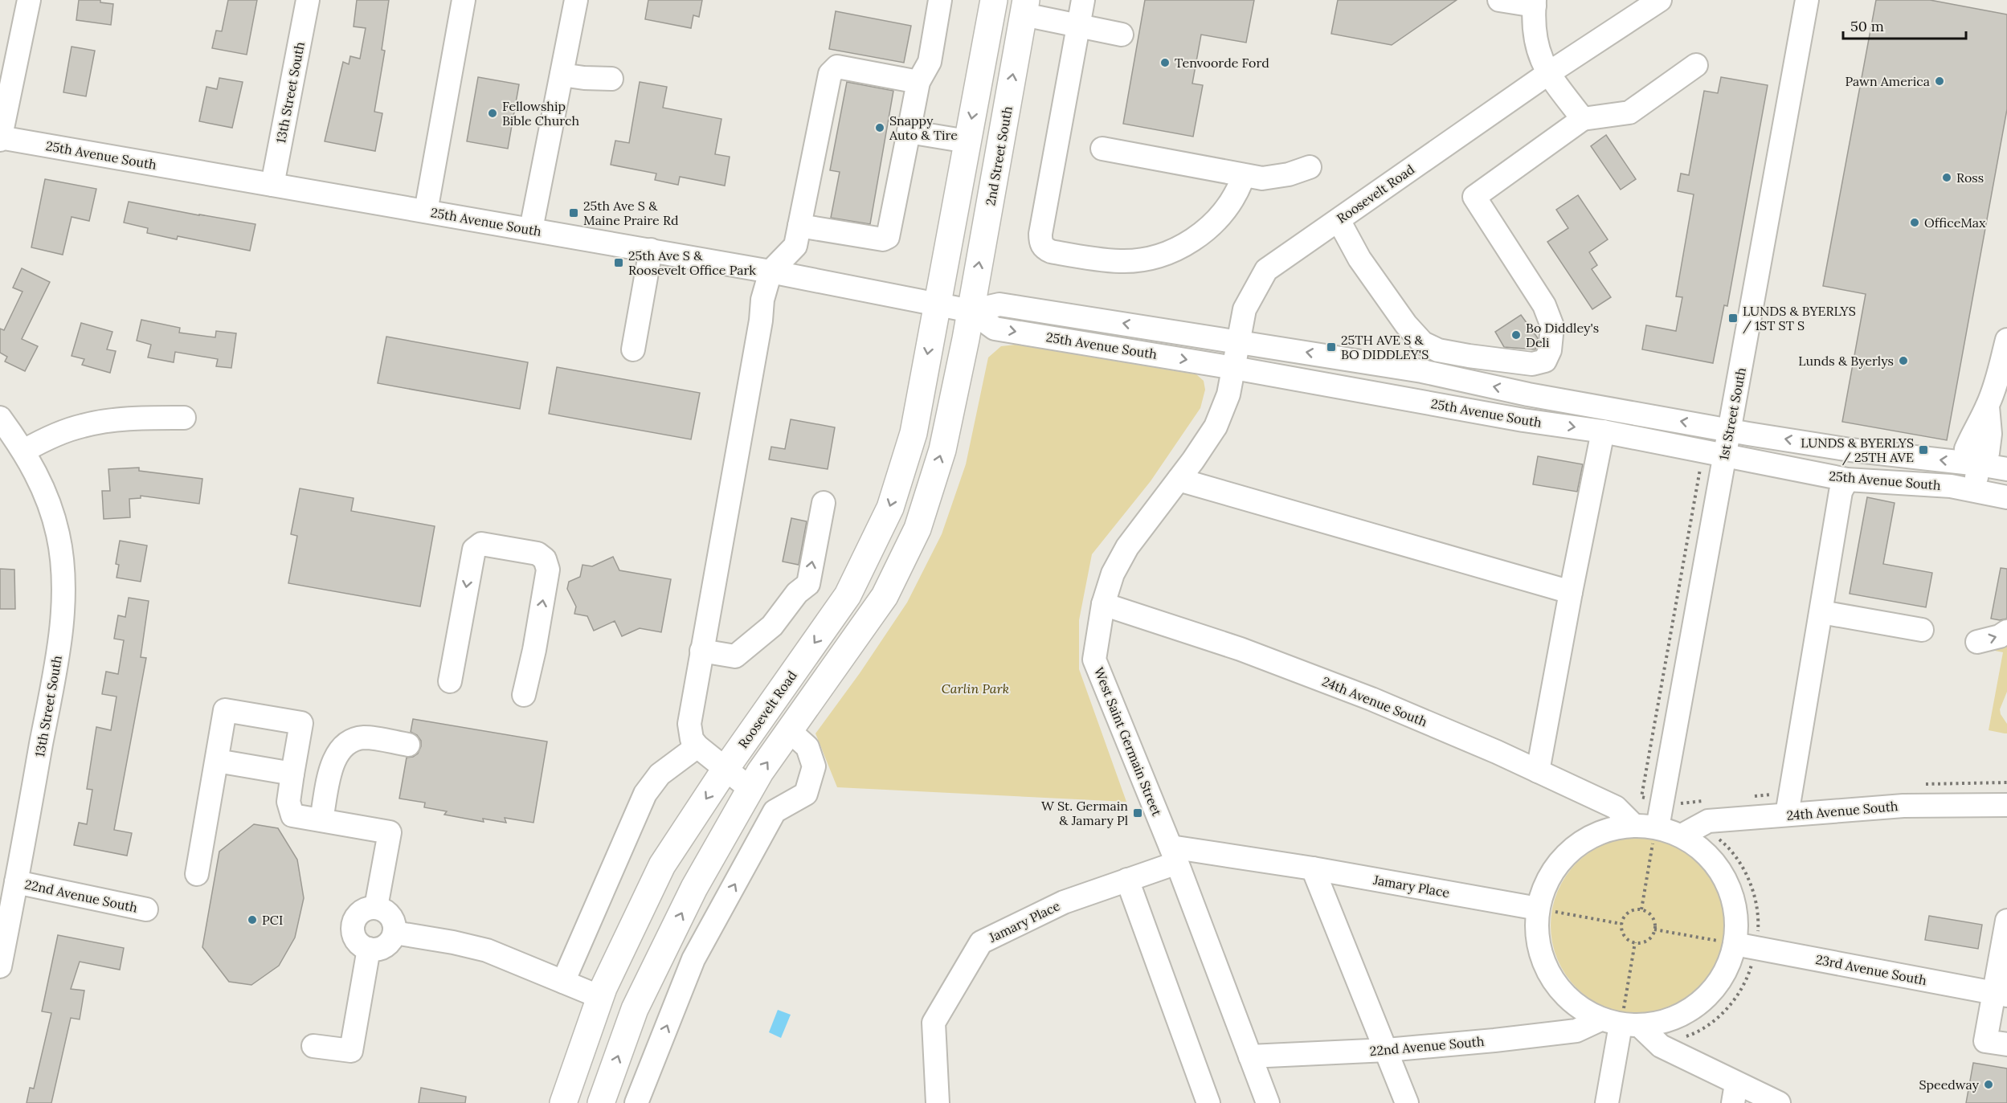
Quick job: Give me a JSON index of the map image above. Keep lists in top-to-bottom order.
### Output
{
  "streets": {
    "main road": ["2nd Street South", "Roosevelt Road"],
    "street": [
      "13th Street South",
      "25th Avenue South",
      "1st Street South",
      "24th Avenue South",
      "West Saint Germain Street",
      "Jamary Place",
      "22nd Avenue South",
      "23rd Avenue South"
    ]
  },
  "crossings": [
    ["13th Street South", "25th Avenue South"],
    ["13th Street South", "22nd Avenue South"],
    ["25th Avenue South", "2nd Street South"],
    ["25th Avenue South", "Roosevelt Road"],
    ["25th Avenue South", "1st Street South"],
    ["25th Avenue South", "West Saint Germain Street"],
    ["Roosevelt Road", "West Saint Germain Street"],
    ["1st Street South", "22nd Avenue South"],
    ["24th Avenue South", "West Saint Germain Street"],
    ["24th Avenue South", "22nd Avenue South"],
    ["West Saint Germain Street", "Jamary Place"],
    ["West Saint Germain Street", "22nd Avenue South"],
    ["Jamary Place", "22nd Avenue South"],
    ["22nd Avenue South", "23rd Avenue South"]
  ],
  "parks": ["Carlin Park"],
  "places": {
    "other": [
      "Tenvoorde Ford",
      "Pawn America",
      "Fellowship Bible Church",
      "Snappy Auto & Tire",
      "Ross",
      "OfficeMax",
      "Bo Diddley's Deli",
      "Lunds & Byerlys",
      "PCI",
      "Speedway"
    ],
    "transit": [
      "25th Ave S & Maine Praire Rd",
      "25th Ave S & Roosevelt Office Park",
      "LUNDS & BYERLYS / 1ST ST S",
      "25TH AVE S & BO DIDDLEY'S",
      "LUNDS & BYERLYS / 25TH AVE",
      "W St. Germain & Jamary Pl"
    ]
  },
  "scale_bar": "50 m"
}
